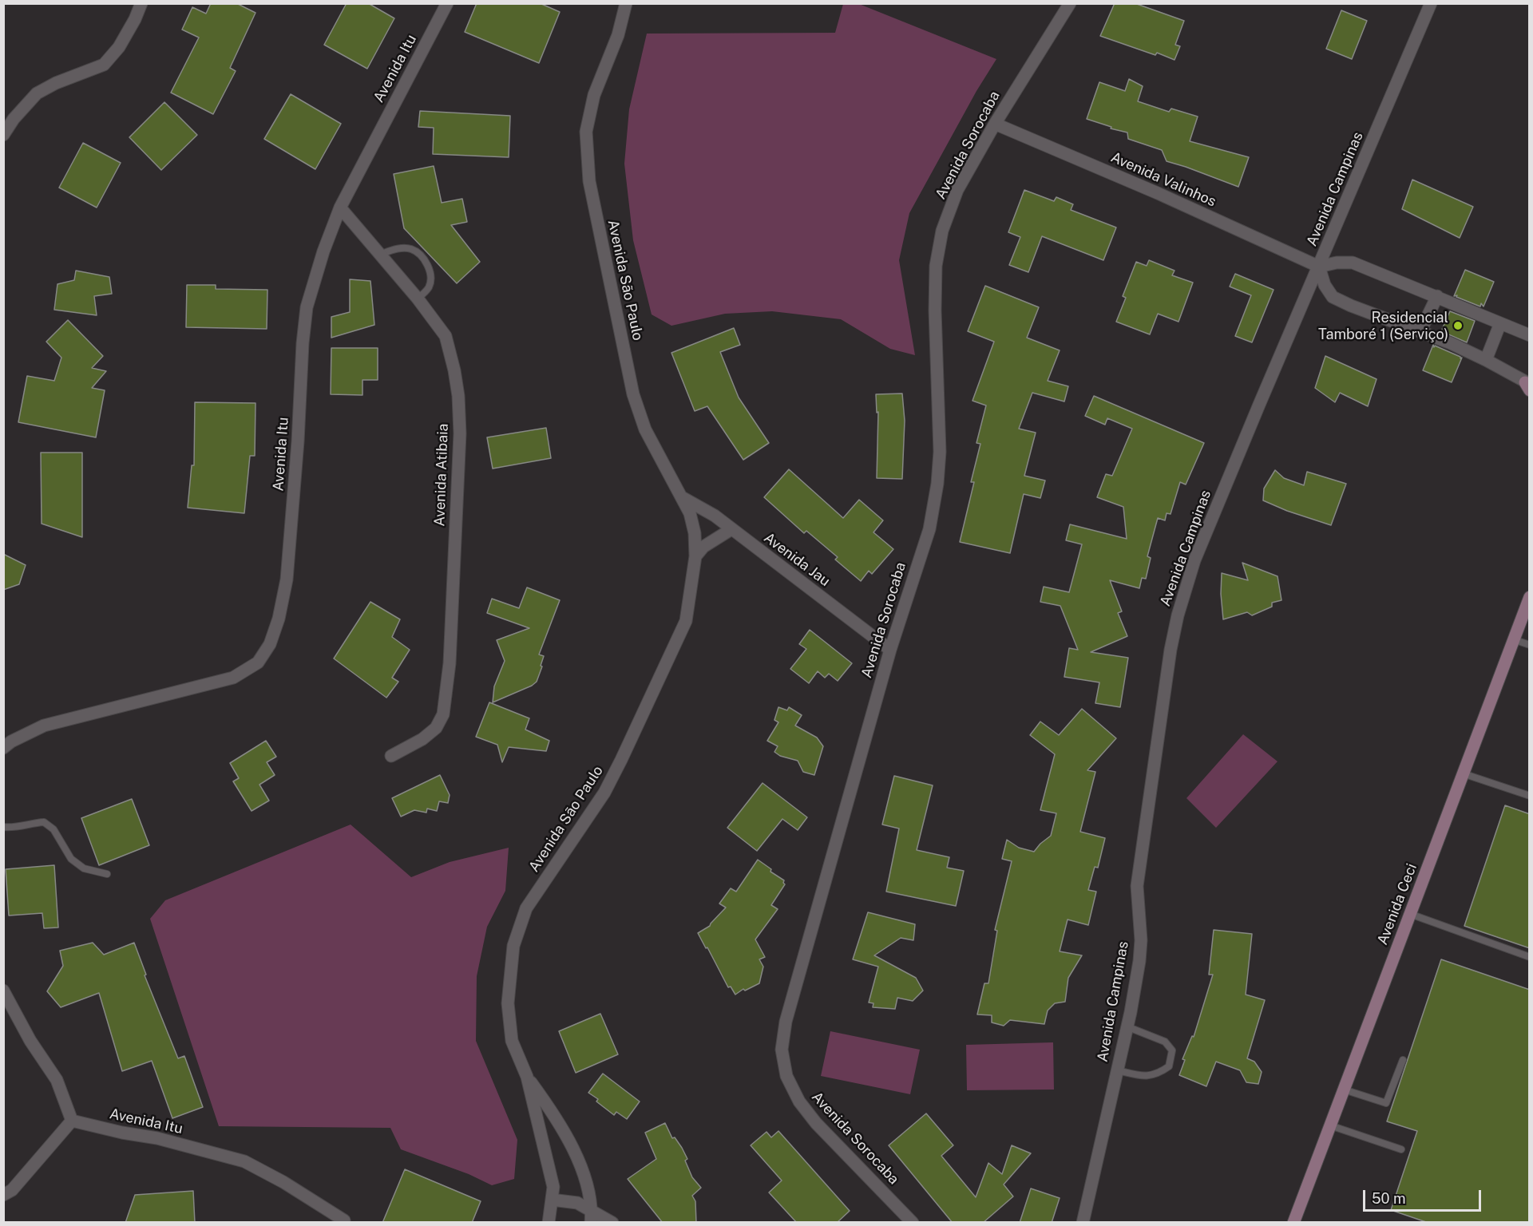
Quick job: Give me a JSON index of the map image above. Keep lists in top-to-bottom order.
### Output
{
  "streets": {
    "main road": ["Avenida Ceci"],
    "street": [
      "Avenida Itu",
      "Avenida Sorocaba",
      "Avenida Valinhos",
      "Avenida Campinas",
      "Avenida São Paulo",
      "Avenida Atibaia",
      "Avenida Jau"
    ]
  },
  "crossings": [
    ["Avenida Itu", "Avenida Atibaia"],
    ["Avenida Sorocaba", "Avenida Valinhos"],
    ["Avenida Sorocaba", "Avenida Jau"],
    ["Avenida Valinhos", "Avenida Campinas"],
    ["Avenida São Paulo", "Avenida Jau"]
  ],
  "places": ["Residencial Tamboré 1 (Serviço)"],
  "scale_bar": "50 m"
}
